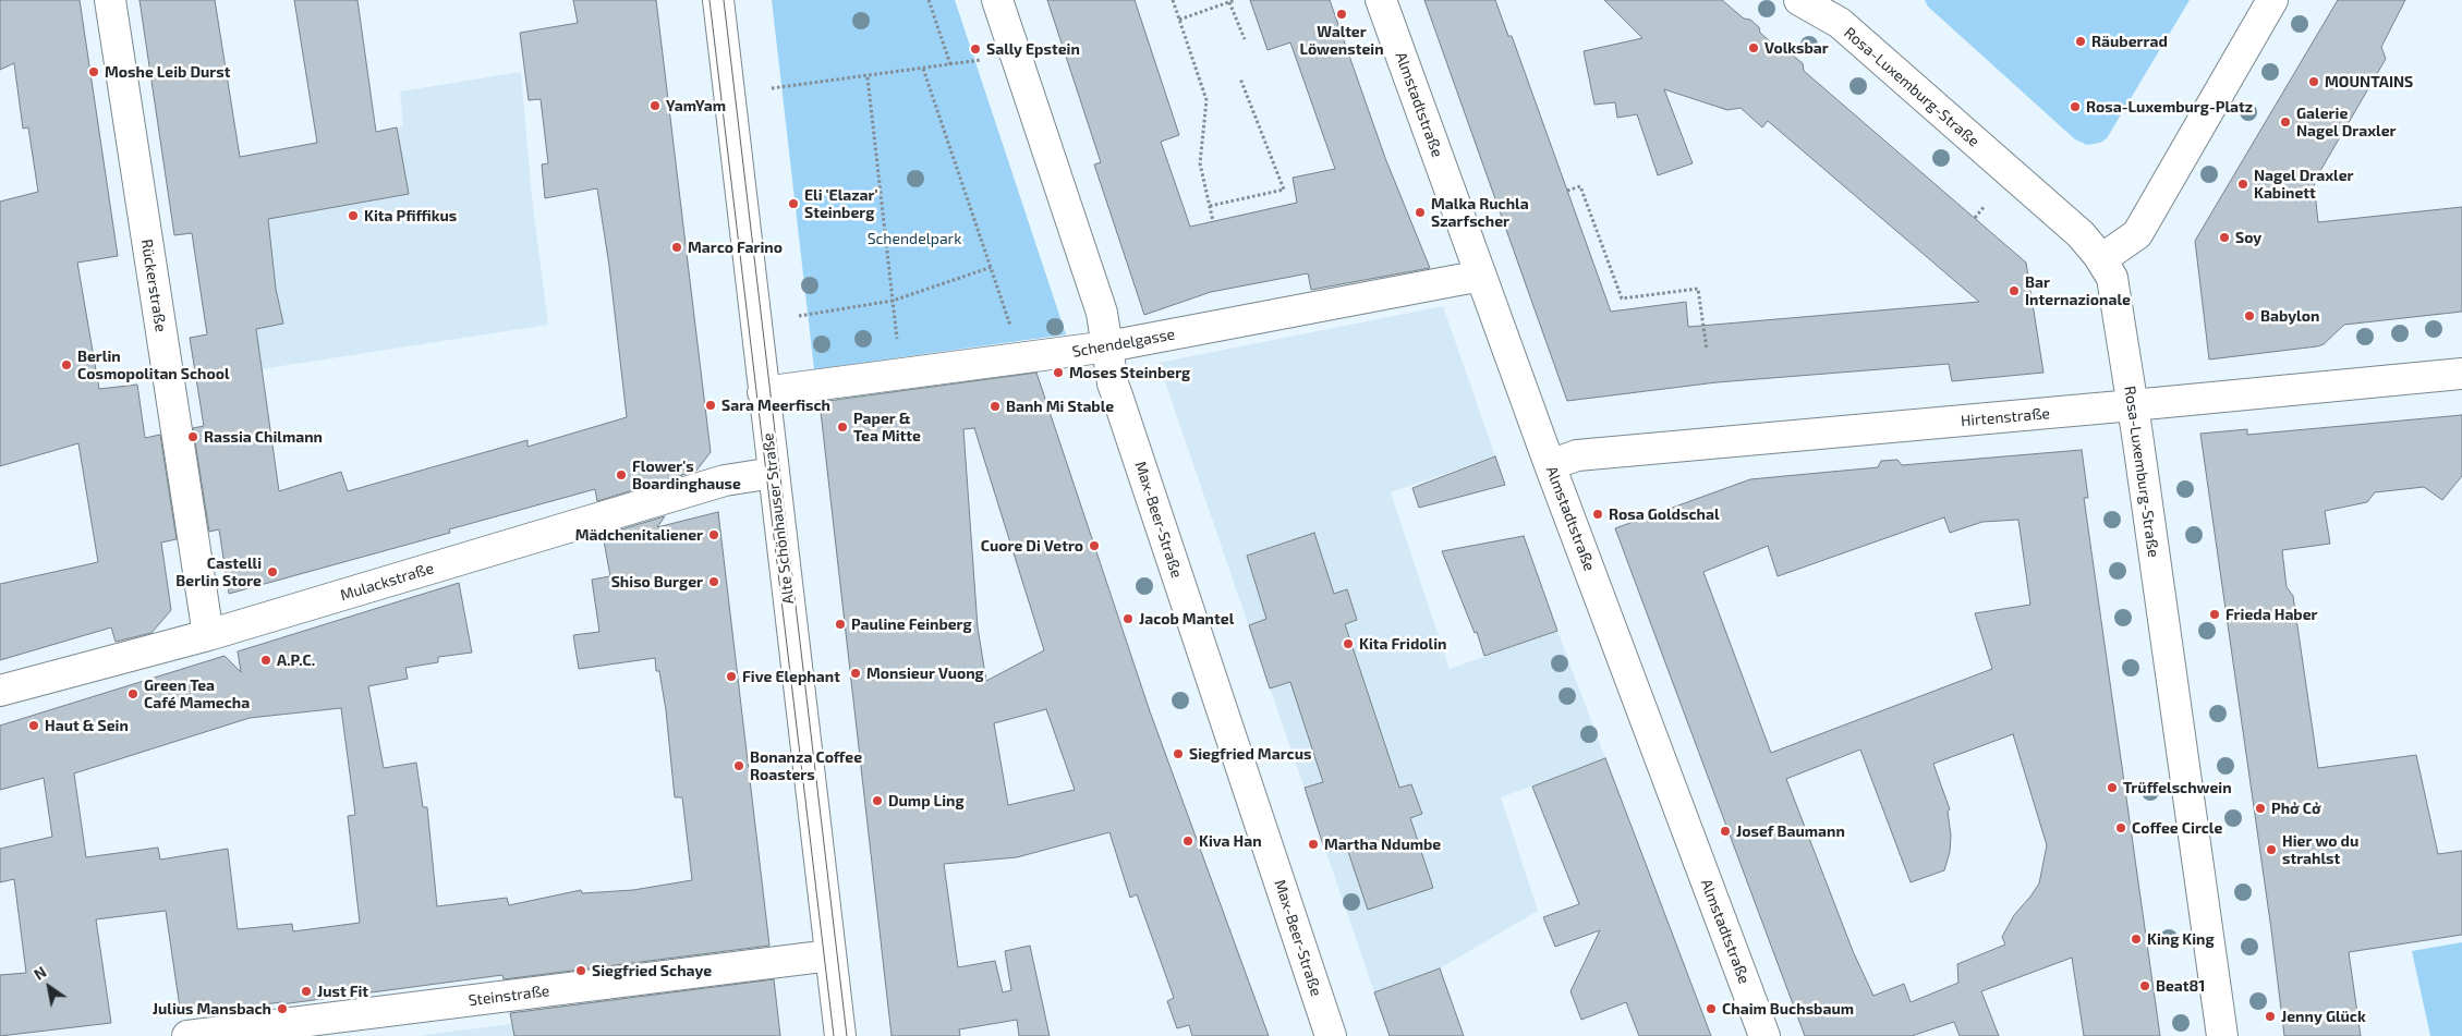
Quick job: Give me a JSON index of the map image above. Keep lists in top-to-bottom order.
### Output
{
  "streets": {
    "street": [
      "Rosa-Luxemburg-Straße",
      "Almstadtstraße",
      "Rückerstraße",
      "Schendelgasse",
      "Hirtenstraße",
      "Alte Schönhauser Straße",
      "Max-Beer-Straße",
      "Mulackstraße",
      "Steinstraße"
    ]
  },
  "crossings": [
    ["Rosa-Luxemburg-Straße", "Hirtenstraße"],
    ["Almstadtstraße", "Schendelgasse"],
    ["Almstadtstraße", "Hirtenstraße"],
    ["Rückerstraße", "Mulackstraße"],
    ["Schendelgasse", "Alte Schönhauser Straße"],
    ["Schendelgasse", "Max-Beer-Straße"],
    ["Alte Schönhauser Straße", "Mulackstraße"],
    ["Alte Schönhauser Straße", "Steinstraße"]
  ],
  "parks": ["Schendelpark"],
  "places": [
    "Walter Löwenstein",
    "Räuberrad",
    "Volksbar",
    "Sally Epstein",
    "Moshe Leib Durst",
    "MOUNTAINS",
    "YamYam",
    "Rosa-Luxemburg-Platz",
    "Galerie Nagel Draxler",
    "Nagel Draxler Kabinett",
    "Eli 'Elazar' Steinberg",
    "Malka Ruchla Szarfscher",
    "Kita Pfiffikus",
    "Soy",
    "Marco Farino",
    "Bar Internazionale",
    "Babylon",
    "Berlin Cosmopolitan School",
    "Moses Steinberg",
    "Sara Meerfisch",
    "Banh Mi Stable",
    "Paper & Tea Mitte",
    "Rassia Chilmann",
    "Flower's Boardinghause",
    "Rosa Goldschal",
    "Mädchenitaliener",
    "Cuore Di Vetro",
    "Castelli Berlin Store",
    "Shiso Burger",
    "Frieda Haber",
    "Jacob Mantel",
    "Pauline Feinberg",
    "Kita Fridolin",
    "A.P.C.",
    "Monsieur Vuong",
    "Five Elephant",
    "Green Tea Café Mamecha",
    "Haut & Sein",
    "Siegfried Marcus",
    "Bonanza Coffee Roasters",
    "Trüffelschwein",
    "Dump Ling",
    "Phở Cở",
    "Coffee Circle",
    "Josef Baumann",
    "Kiva Han",
    "Martha Ndumbe",
    "Hier wo du strahlst",
    "King King",
    "Siegfried Schaye",
    "Beat81",
    "Just Fit",
    "Julius Mansbach",
    "Chaim Buchsbaum",
    "Jenny Glück"
  ],
  "north": "top left"
}
